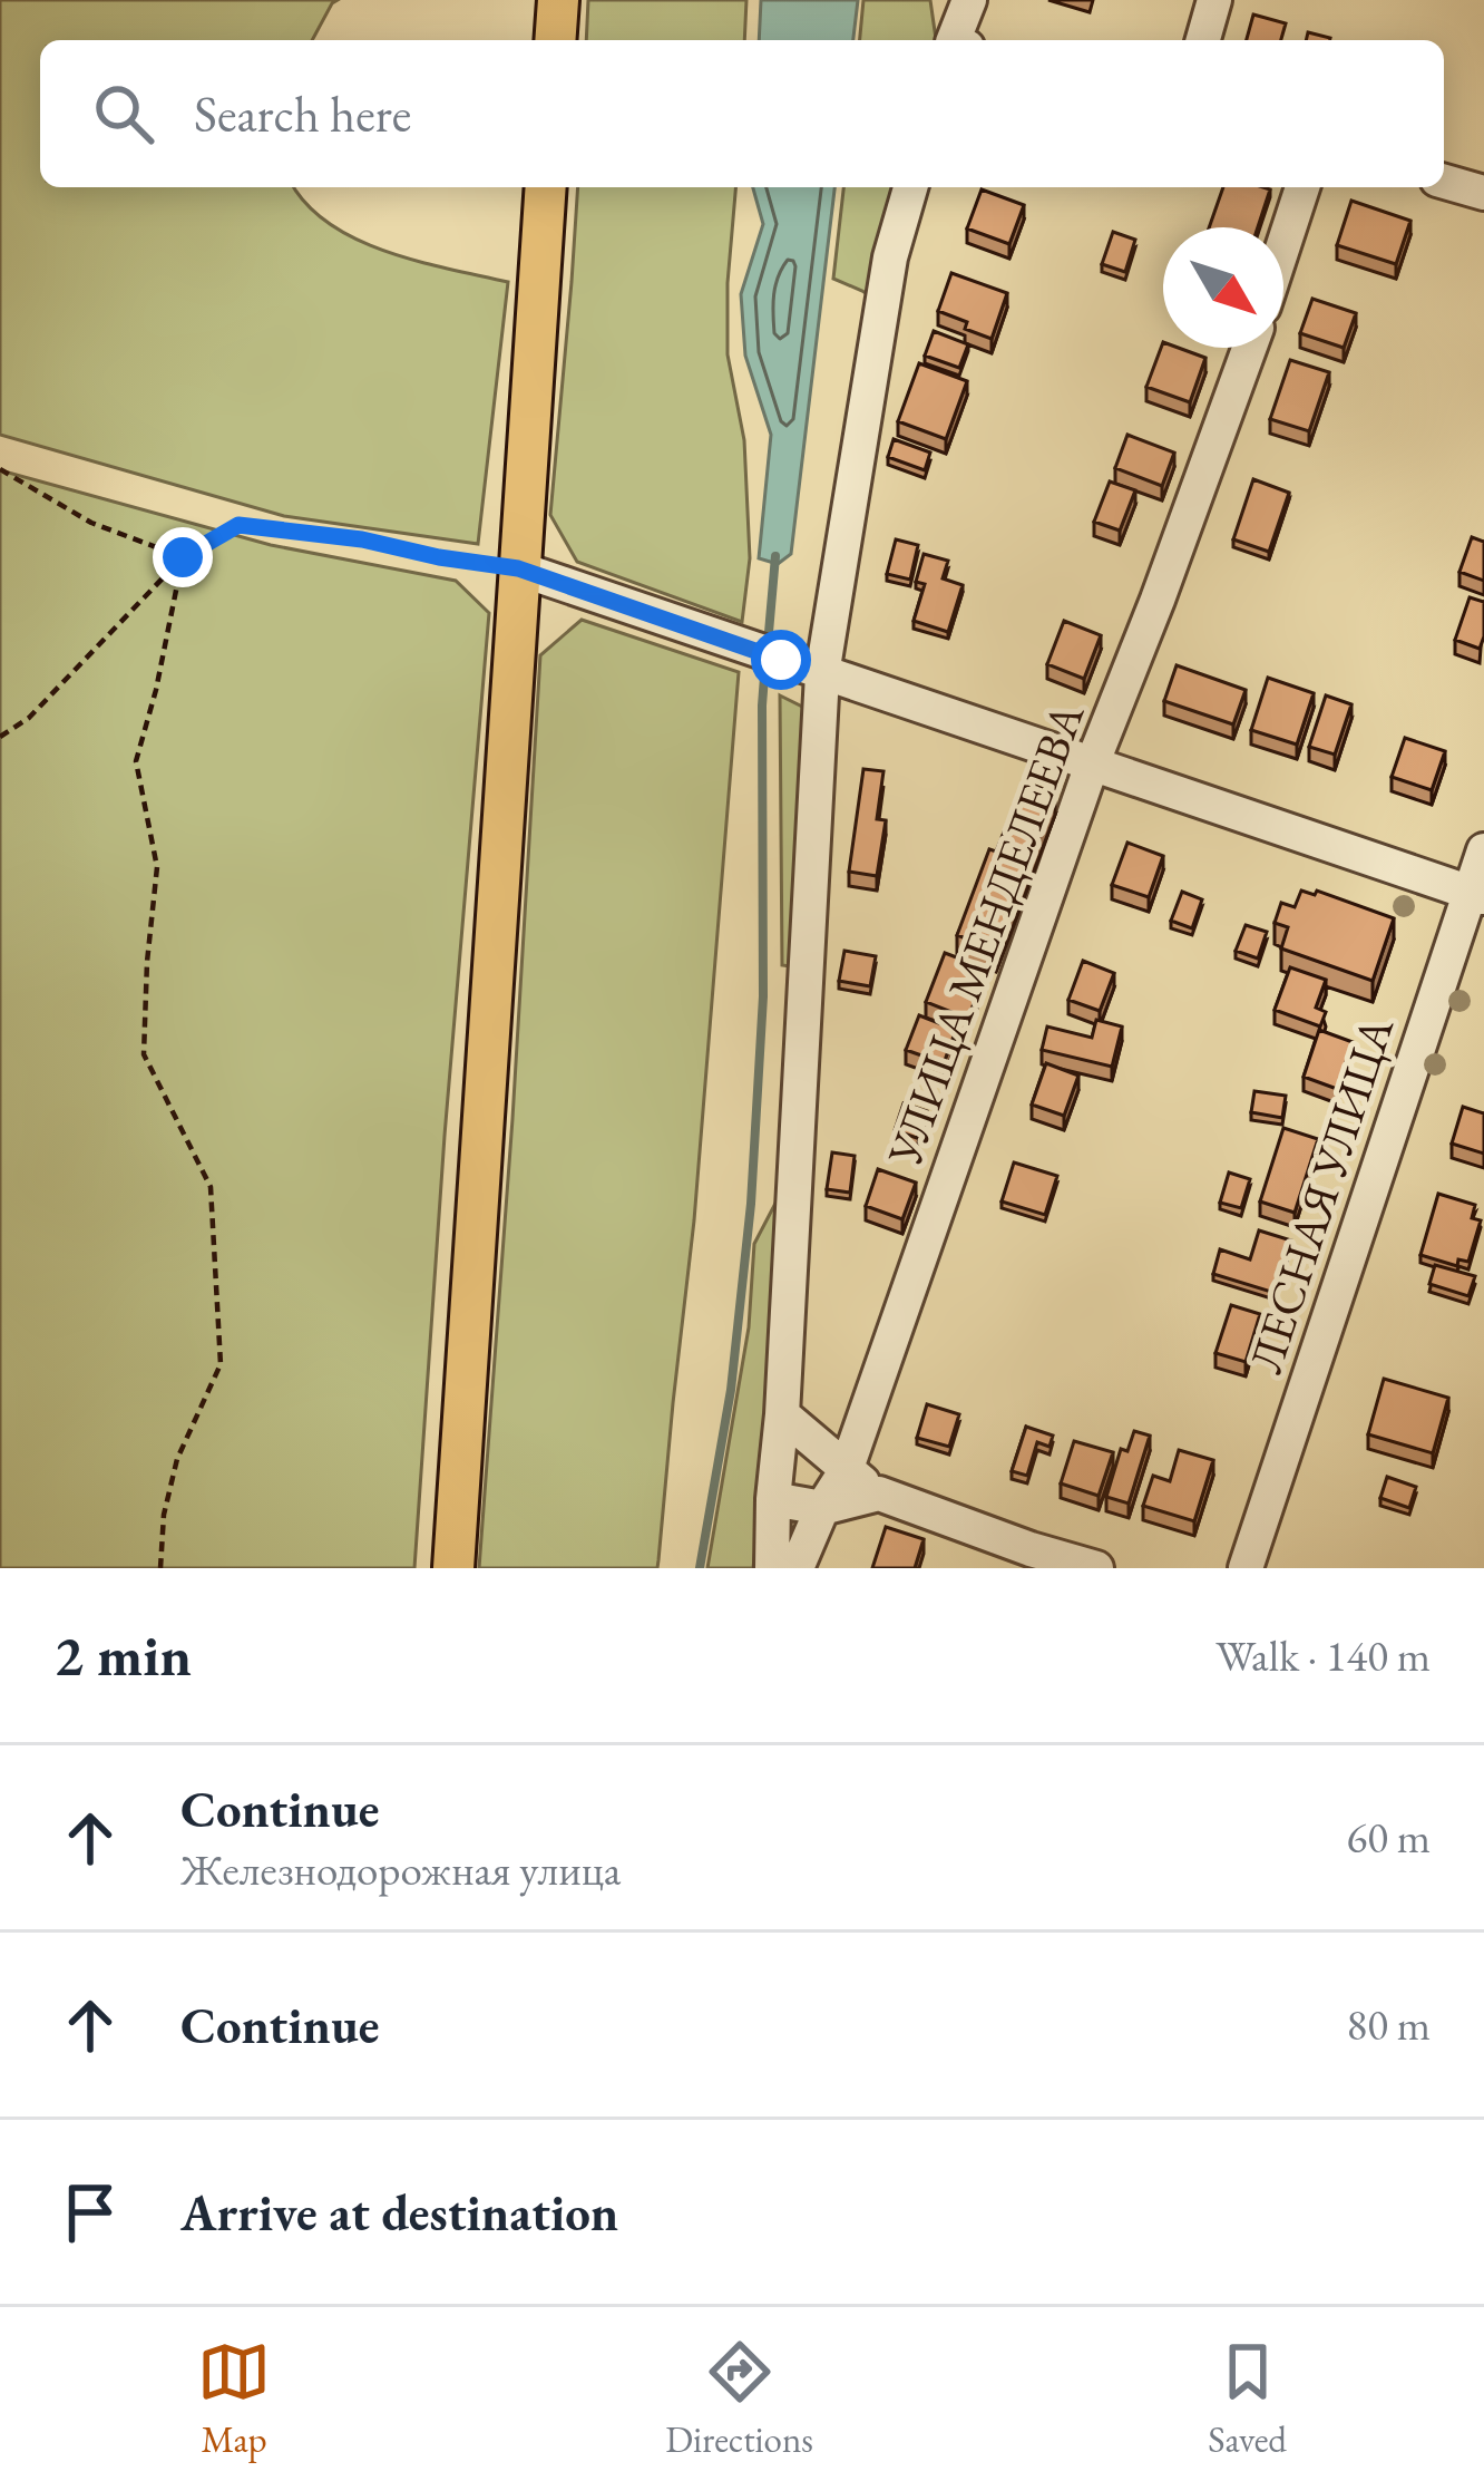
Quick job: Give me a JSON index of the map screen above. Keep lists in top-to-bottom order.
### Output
{
  "streets": {
    "street": ["УЛИЦА МЕНДЕЛЕЕВА", "ЛЕСНАЯ УЛИЦА"]
  },
  "north": "bottom right",
  "page": {
    "search": "Search here",
    "heading": ["2 min", "Walk · 140 m"],
    "list": [
      ["Continue", "Железнодорожная улица", "60 m"],
      ["Continue", "80 m"],
      "Arrive at destination"
    ],
    "nav": ["Map", "Directions", "Saved"]
  }
}
